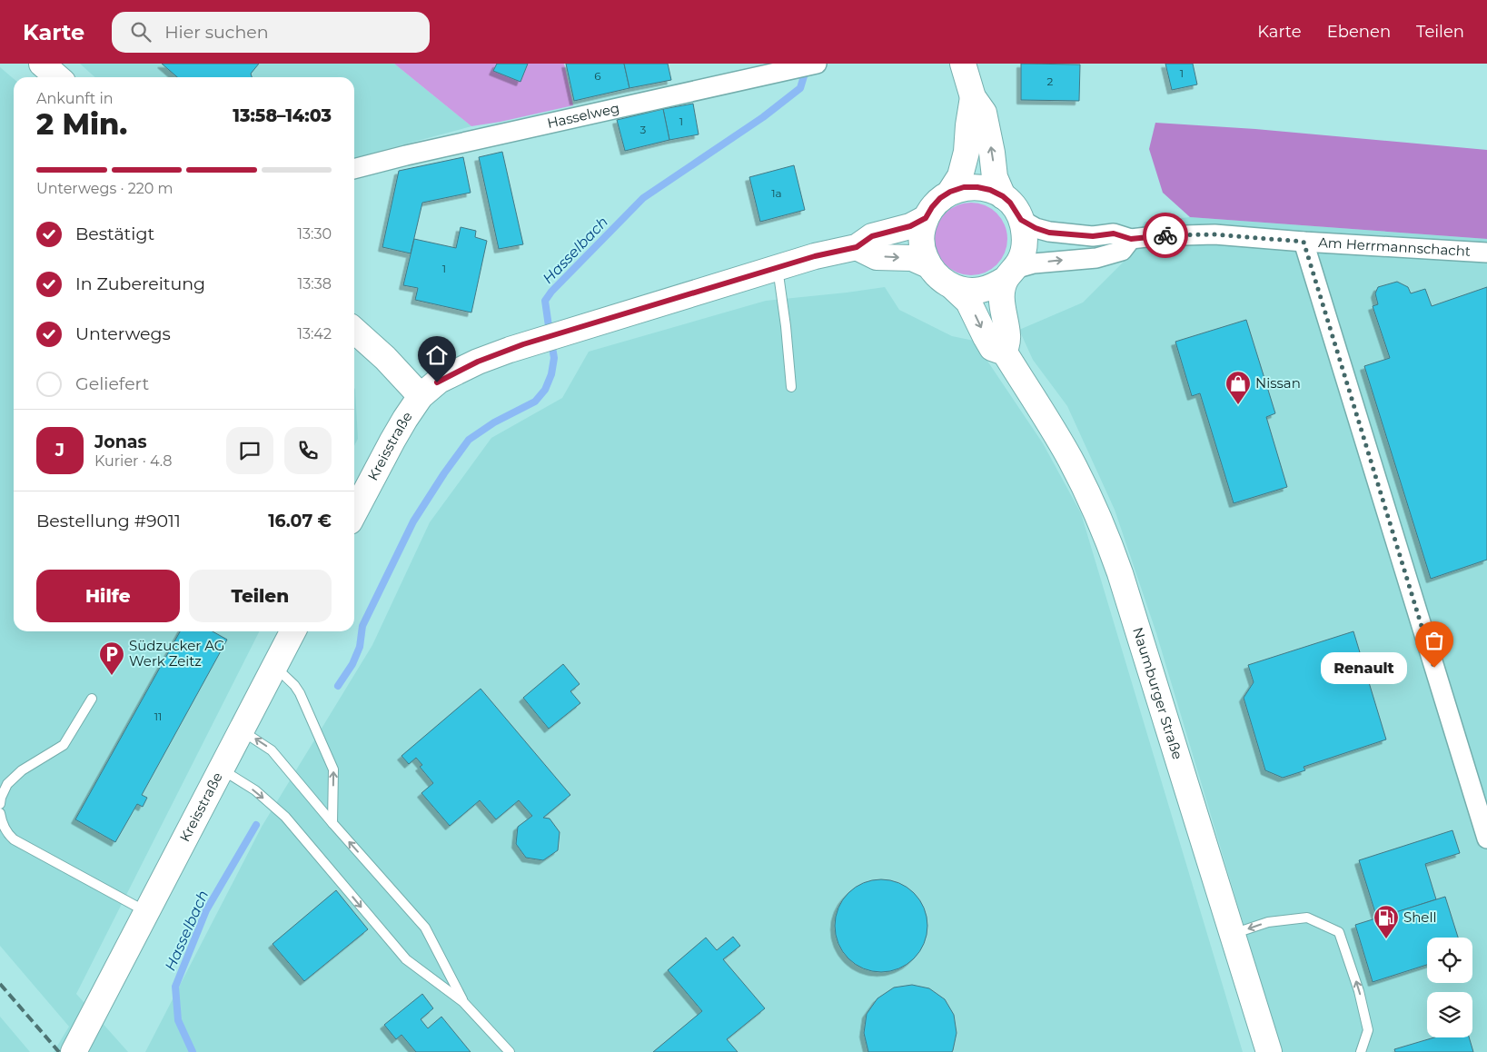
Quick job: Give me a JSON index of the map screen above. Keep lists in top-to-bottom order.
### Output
{
  "streets": {
    "main road": ["Kreisstraße", "Naumburger Straße"],
    "street": ["Hasselweg", "Am Herrmannschacht"]
  },
  "crossings": [
    ["Am Herrmannschacht", "Kreisstraße"],
    ["Am Herrmannschacht", "Naumburger Straße"],
    ["Kreisstraße", "Naumburger Straße"]
  ],
  "water": ["Hasselbach"],
  "places": {
    "shop": ["Nissan"],
    "other": ["Renault"],
    "parking": ["Südzucker AG Werk Zeitz"],
    "fuel station": ["Shell"]
  },
  "house_numbers": [
    "1",
    "6",
    "2",
    "1",
    "3",
    "1a",
    "1",
    "11"
  ],
  "page": {
    "header": "Karte",
    "search": "Hier suchen",
    "nav": ["Karte", "Ebenen", "Teilen"],
    "heading": ["2 Min.", "Ankunft in", "13:58–14:03"],
    "panel": [
      "Jonas",
      "Kurier · 4.8",
      "Bestellung #9011",
      "16.07 €"
    ],
    "bar": "Unterwegs · 220 m",
    "list": [
      ["Bestätigt", "13:30"],
      ["In Zubereitung", "13:38"],
      ["Unterwegs", "13:42"],
      "Geliefert"
    ],
    "round": "J",
    "buttons": ["Hilfe", "Teilen"],
    "bubble": "Renault"
  }
}
